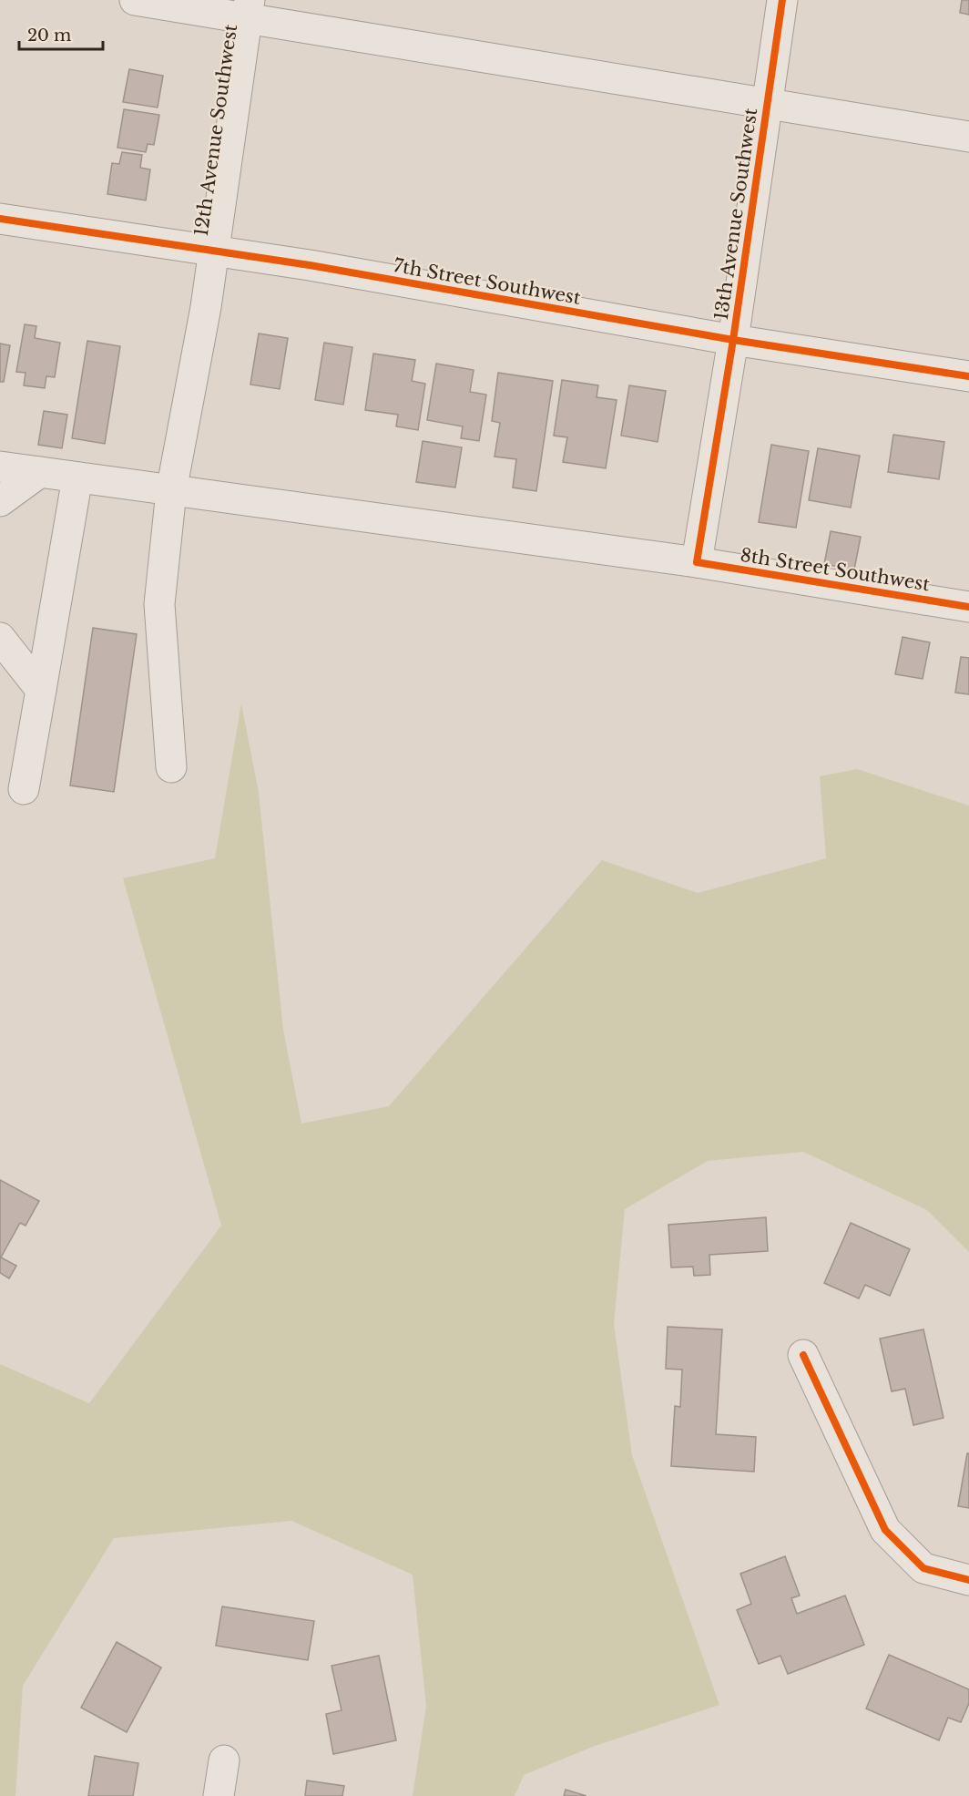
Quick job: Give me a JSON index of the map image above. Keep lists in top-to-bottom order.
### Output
{
  "streets": {
    "street": [
      "12th Avenue Southwest",
      "13th Avenue Southwest",
      "7th Street Southwest",
      "8th Street Southwest"
    ]
  },
  "crossings": [
    ["12th Avenue Southwest", "7th Street Southwest"],
    ["12th Avenue Southwest", "8th Street Southwest"],
    ["13th Avenue Southwest", "7th Street Southwest"],
    ["13th Avenue Southwest", "8th Street Southwest"]
  ],
  "scale_bar": "20 m"
}
